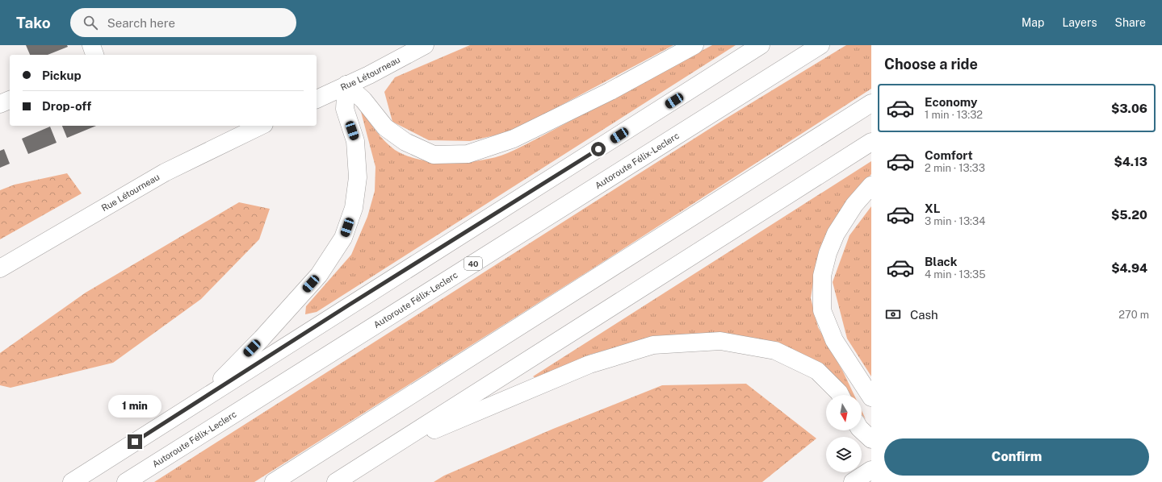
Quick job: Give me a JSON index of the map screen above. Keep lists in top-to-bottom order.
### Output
{
  "streets": {
    "main road": ["Rue Létourneau", "Autoroute Félix-Leclerc", "40"]
  },
  "north": "bottom",
  "page": {
    "header": "Tako",
    "search": "Search here",
    "nav": ["Map", "Layers", "Share"],
    "heading": "Choose a ride",
    "banner": ["Pickup", "Drop-off"],
    "list": [
      {
        "name": "Economy",
        "note": "1 min · 13:32",
        "value": "$3.06"
      },
      {
        "name": "Comfort",
        "note": "2 min · 13:33",
        "value": "$4.13"
      },
      {
        "name": "XL",
        "note": "3 min · 13:34",
        "value": "$5.20"
      },
      {
        "name": "Black",
        "note": "4 min · 13:35",
        "value": "$4.94"
      }
    ],
    "pay": ["Cash", "270 m"],
    "bubble": "1 min",
    "buttons": "Confirm"
  }
}
